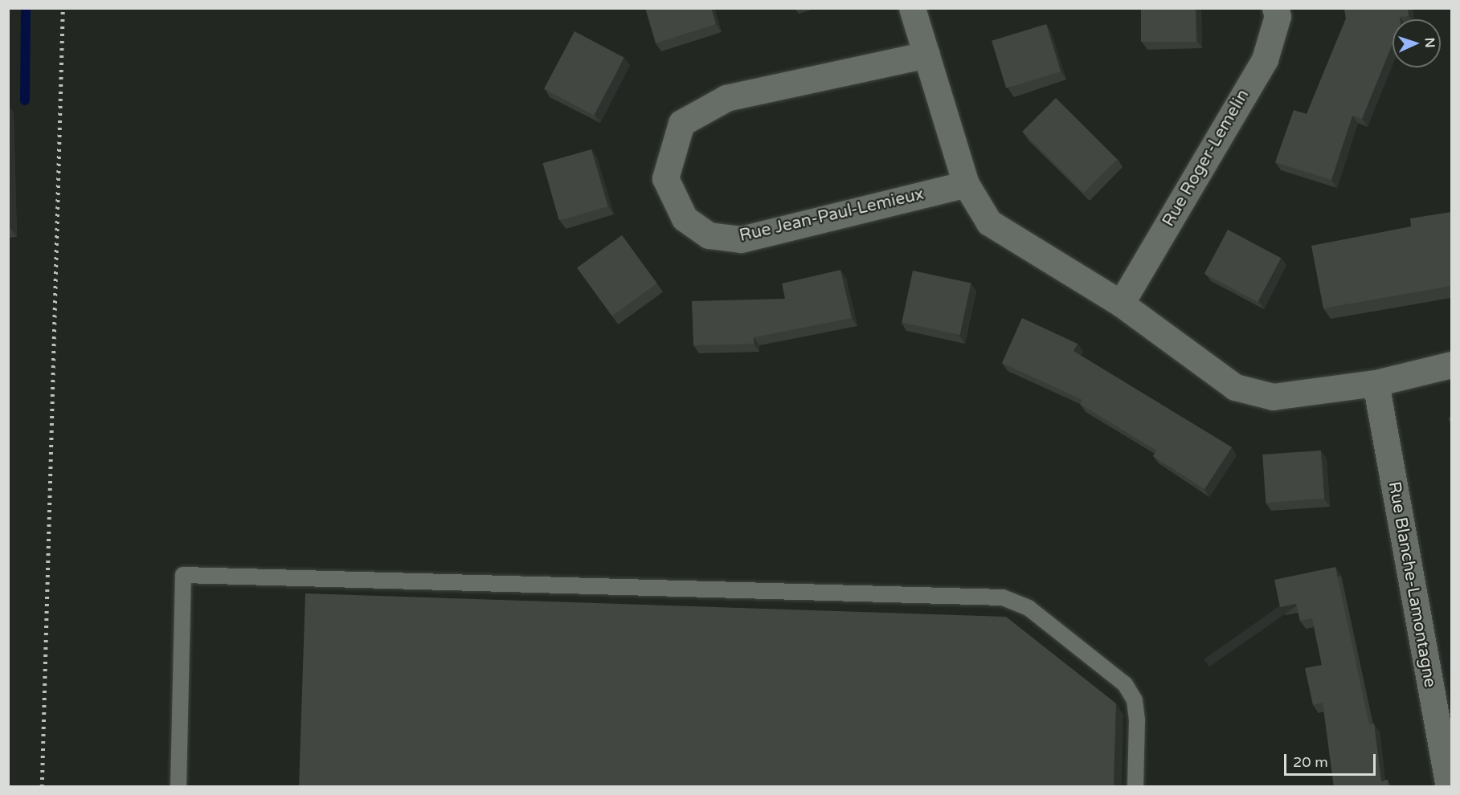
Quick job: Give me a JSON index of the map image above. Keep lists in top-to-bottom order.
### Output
{
  "streets": {
    "street": ["Rue Roger-Lemelin", "Rue Jean-Paul-Lemieux", "Rue Blanche-Lamontagne"]
  },
  "scale_bar": "20 m",
  "north": "right"
}
